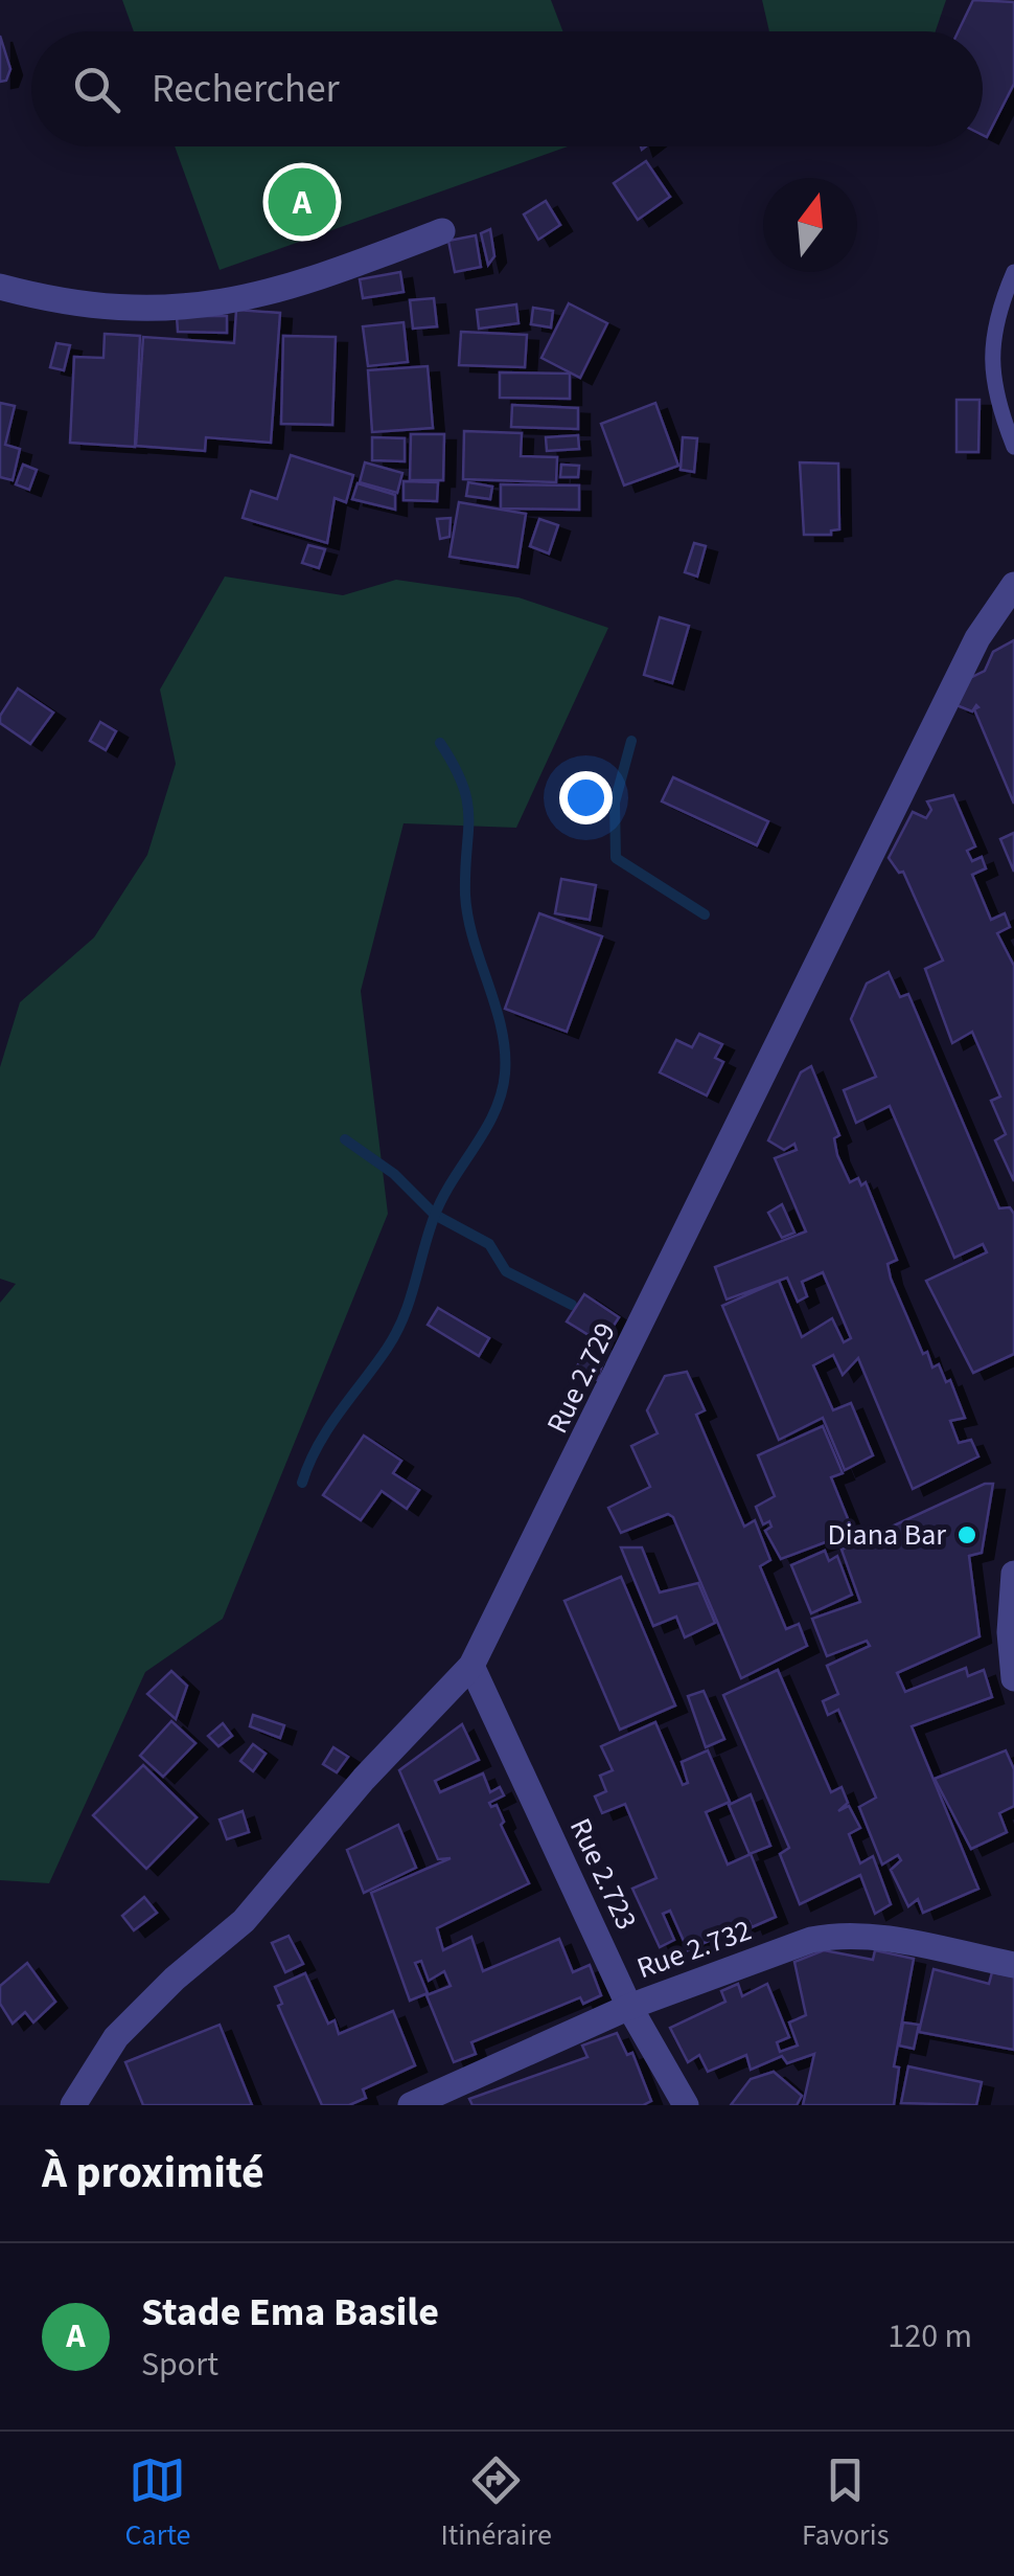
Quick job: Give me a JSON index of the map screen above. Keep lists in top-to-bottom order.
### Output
{
  "streets": {
    "street": ["Rue 2.729", "Rue 2.723", "Rue 2.732"]
  },
  "crossings": [
    ["Rue 2.729", "Rue 2.723"],
    ["Rue 2.723", "Rue 2.732"]
  ],
  "places": ["Diana Bar"],
  "north": "top",
  "page": {
    "search": "Rechercher",
    "pins": "A",
    "heading": "À proximité",
    "list": [
      {
        "mark": "A",
        "name": "Stade Ema Basile",
        "note": "Sport",
        "value": "120 m"
      }
    ],
    "nav": ["Carte", "Itinéraire", "Favoris"]
  }
}
